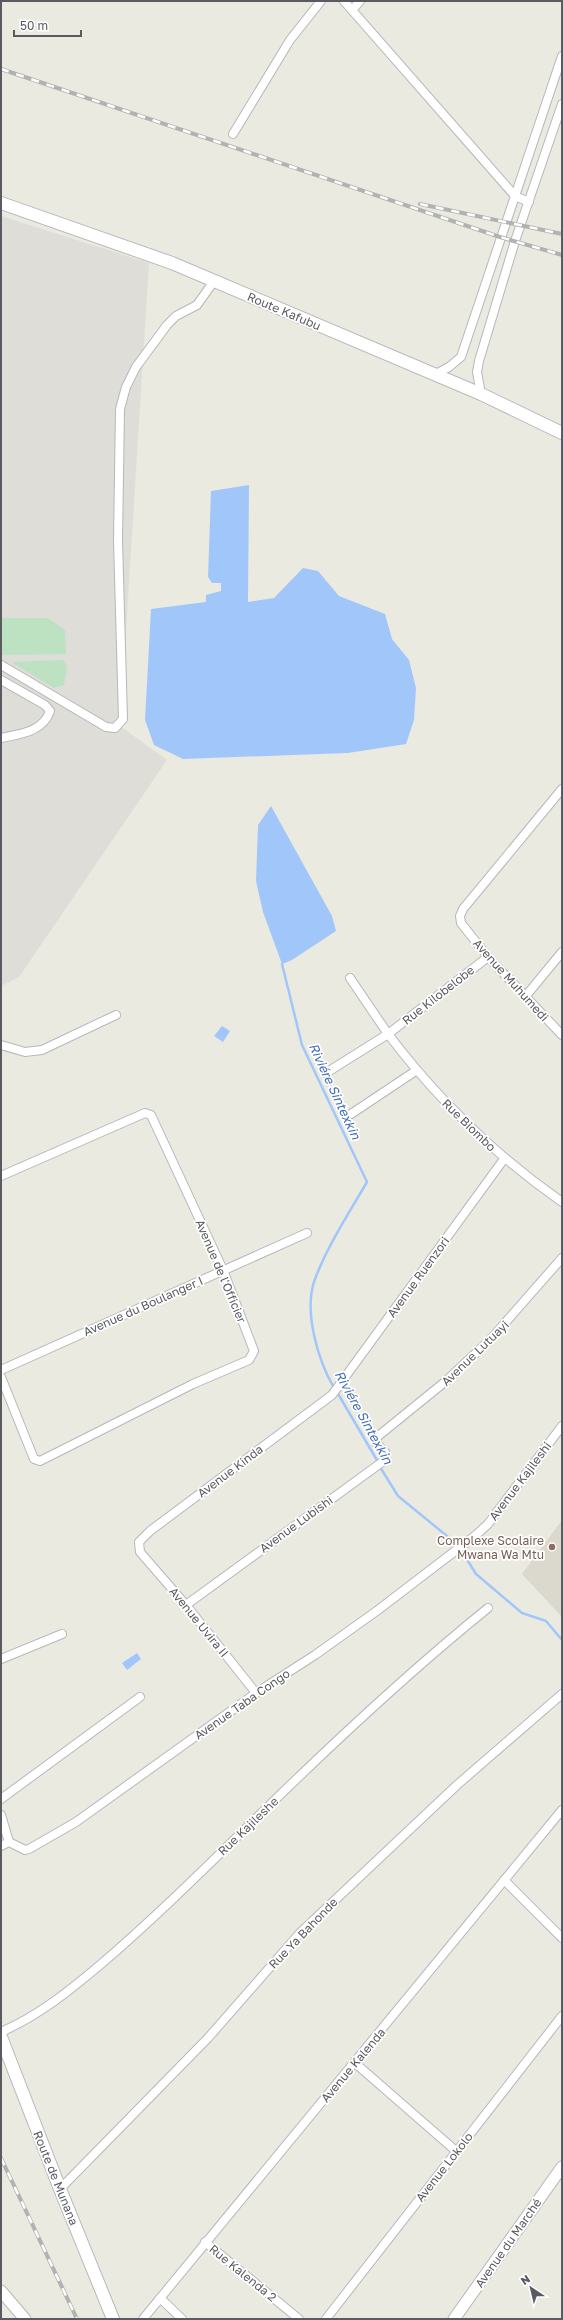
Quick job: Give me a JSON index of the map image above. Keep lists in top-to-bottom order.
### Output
{
  "streets": {
    "main road": ["Route Kafubu", "Route de Munana"],
    "street": [
      "Avenue Muhumedi",
      "Rue Kilobelobe",
      "Rue Biombo",
      "Avenue de l'Officier",
      "Avenue Ruenzori",
      "Avenue du Boulanger I",
      "Avenue Lutuayi",
      "Avenue Kinda",
      "Avenue Kajileshi",
      "Avenue Lubishi",
      "Avenue Uvira II",
      "Avenue Taba Congo",
      "Rue Kajileshe",
      "Rue Ya Bahonde",
      "Avenue Kalenda",
      "Avenue Lokolo",
      "Avenue du Marché",
      "Rue Kalenda 2"
    ]
  },
  "crossings": [
    ["Avenue Muhumedi", "Rue Kilobelobe"],
    ["Rue Kilobelobe", "Rue Biombo"],
    ["Rue Biombo", "Avenue Ruenzori"],
    ["Avenue de l'Officier", "Avenue du Boulanger I"],
    ["Avenue Ruenzori", "Avenue Kinda"],
    ["Avenue Lutuayi", "Avenue Lubishi"],
    ["Avenue Kinda", "Avenue Uvira II"],
    ["Avenue Kajileshi", "Avenue Taba Congo"],
    ["Avenue Lubishi", "Avenue Uvira II"],
    ["Avenue Uvira II", "Avenue Taba Congo"],
    ["Rue Ya Bahonde", "Route de Munana"],
    ["Avenue Kalenda", "Rue Kalenda 2"]
  ],
  "water": ["Riviére Sintexkin"],
  "places": ["Complexe Scolaire Mwana Wa Mtu"],
  "scale_bar": "50 m",
  "north": "top left"
}
